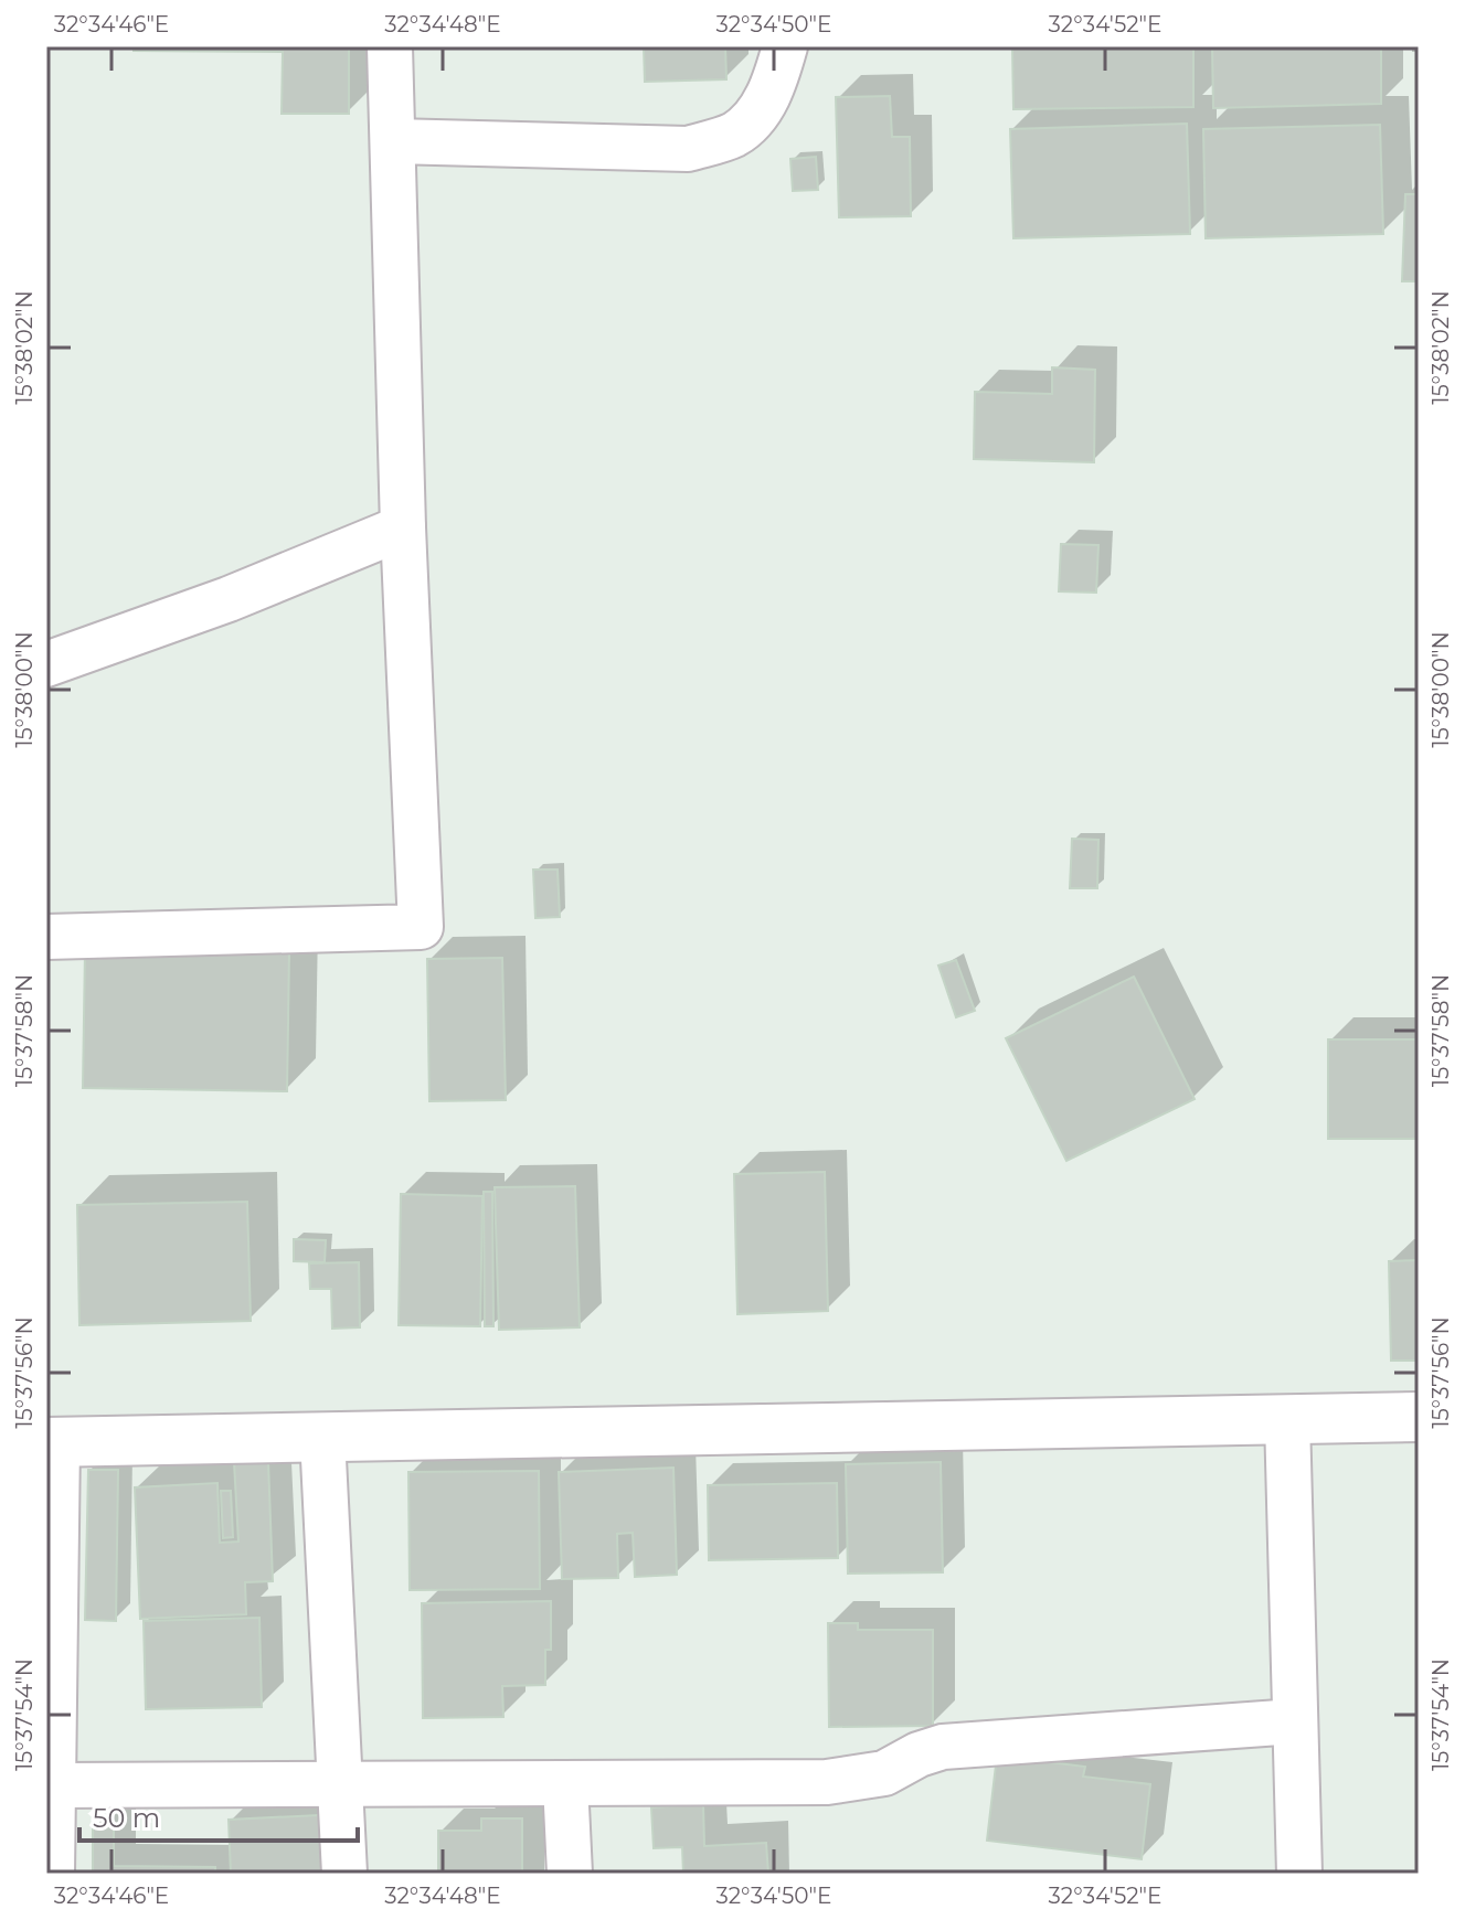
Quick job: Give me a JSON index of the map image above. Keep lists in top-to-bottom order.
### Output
{
  "scale_bar": "50 m",
  "coordinates": [
    "32°34'46\"E",
    "32°34'48\"E",
    "32°34'50\"E",
    "32°34'52\"E",
    "15°38'02\"N",
    "15°38'00\"N",
    "15°37'58\"N",
    "15°37'56\"N",
    "15°37'54\"N"
  ]
}
